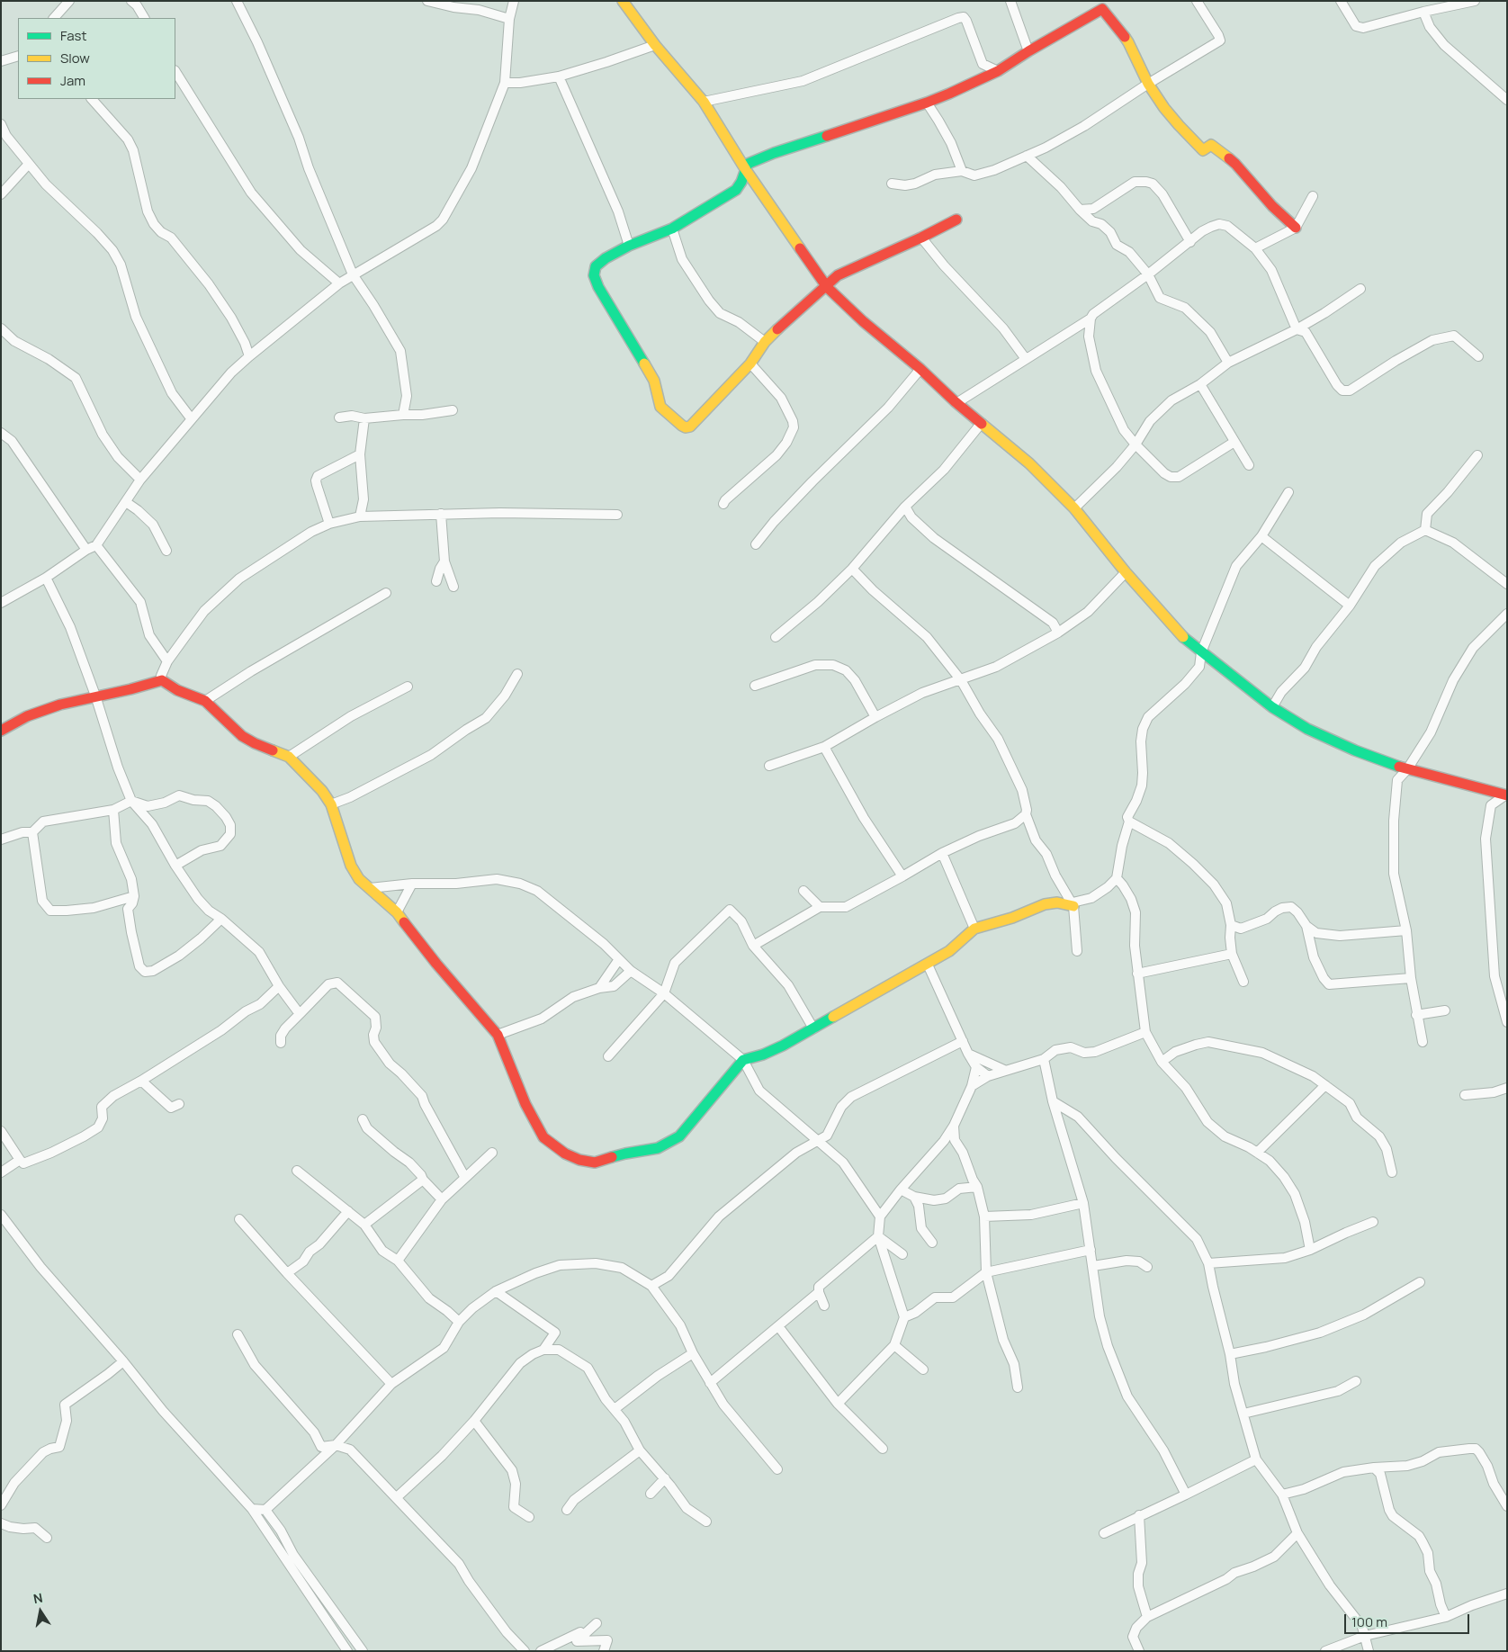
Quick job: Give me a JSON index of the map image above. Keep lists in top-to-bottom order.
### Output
{
  "legend": ["Fast", "Slow", "Jam"],
  "scale_bar": "100 m",
  "north": "top"
}
